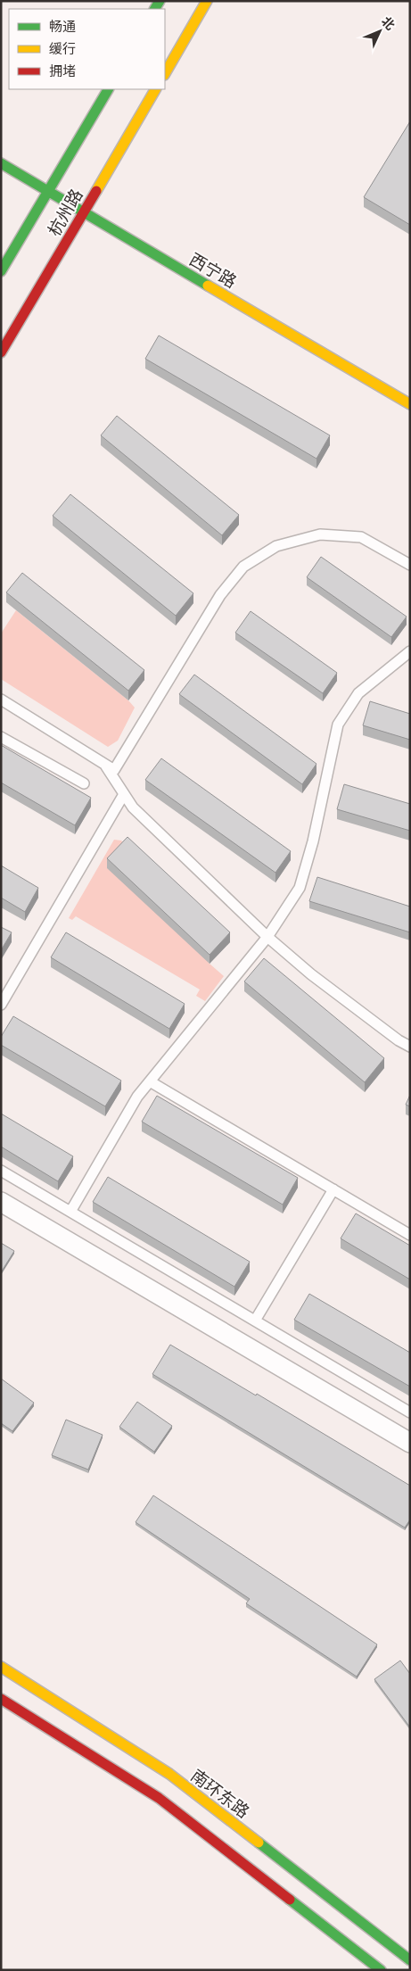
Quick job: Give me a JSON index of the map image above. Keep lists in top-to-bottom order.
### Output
{
  "streets": {
    "main road": ["杭州路", "西宁路", "南环东路"]
  },
  "crossings": [
    ["杭州路", "西宁路"]
  ],
  "legend": ["畅通", "缓行", "拥堵"],
  "north": "top right"
}
